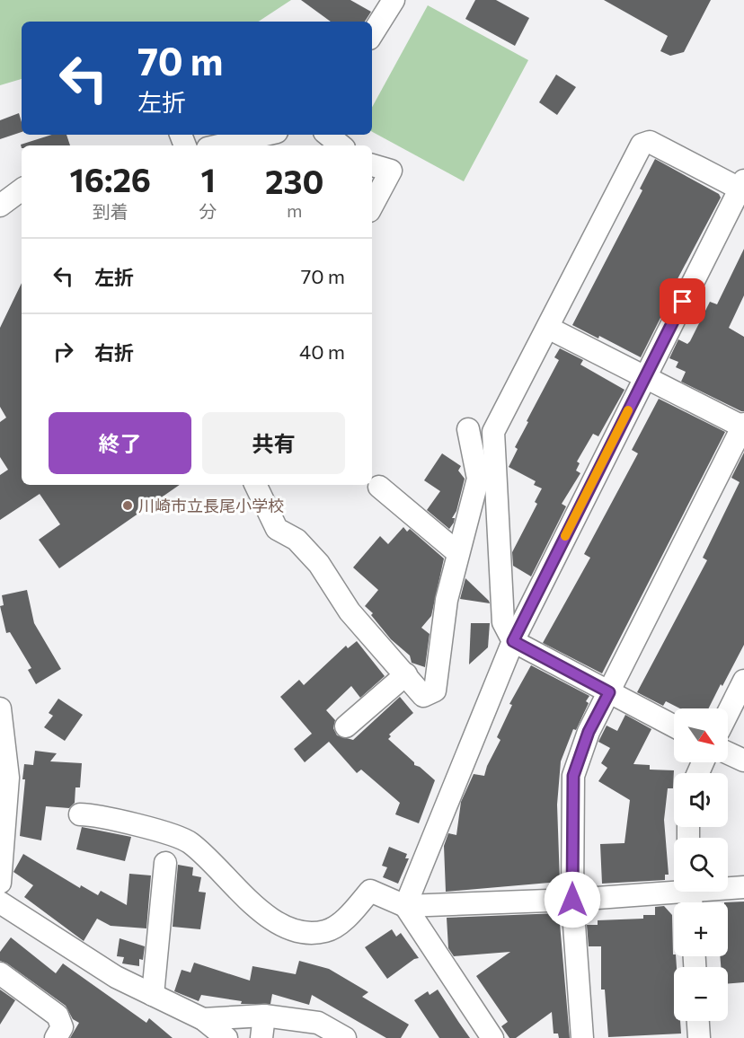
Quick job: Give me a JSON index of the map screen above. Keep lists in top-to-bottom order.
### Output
{
  "places": ["川崎市立長尾小学校"],
  "north": "bottom right",
  "page": {
    "turn": ["70 m", "左折"],
    "eta": [
      "16:26",
      "到着",
      "1",
      "分",
      "230",
      "m"
    ],
    "list": [
      {
        "name": "左折",
        "value": "70 m"
      },
      {
        "name": "右折",
        "value": "40 m"
      }
    ],
    "buttons": ["終了", "共有"],
    "map_buttons": ["+", "−"]
  }
}
